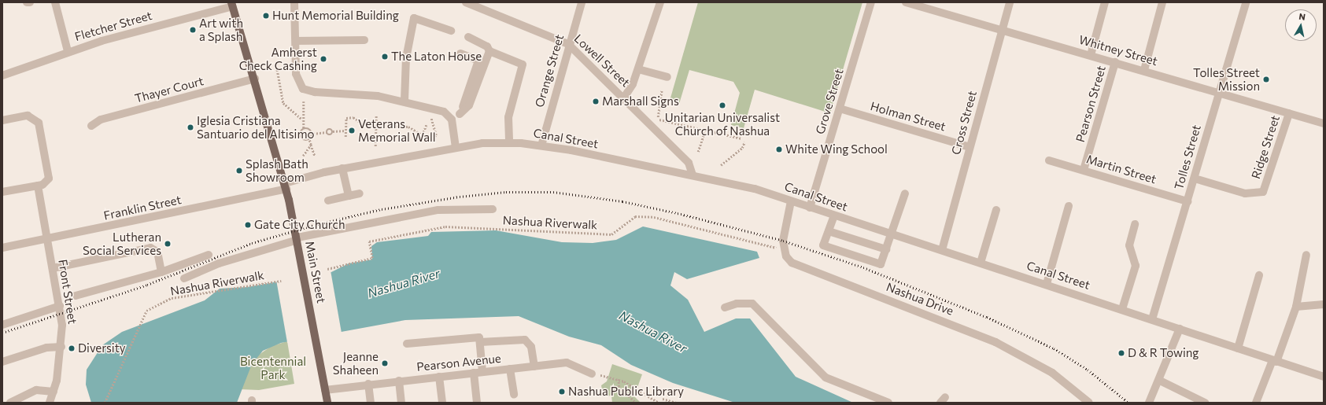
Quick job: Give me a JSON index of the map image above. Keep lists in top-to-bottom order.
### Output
{
  "streets": {
    "main road": ["Main Street"],
    "street": [
      "Fletcher Street",
      "Whitney Street",
      "Lowell Street",
      "Orange Street",
      "Thayer Court",
      "Grove Street",
      "Pearson Street",
      "Holman Street",
      "Cross Street",
      "Canal Street",
      "Ridge Street",
      "Tolles Street",
      "Martin Street",
      "Franklin Street",
      "Front Street",
      "Nashua Drive",
      "Pearson Avenue"
    ],
    "path": ["Nashua Riverwalk"]
  },
  "crossings": [
    ["Fletcher Street", "Main Street"],
    ["Whitney Street", "Pearson Street"],
    ["Whitney Street", "Cross Street"],
    ["Whitney Street", "Ridge Street"],
    ["Whitney Street", "Tolles Street"],
    ["Lowell Street", "Orange Street"],
    ["Lowell Street", "Canal Street"],
    ["Orange Street", "Canal Street"],
    ["Thayer Court", "Main Street"],
    ["Grove Street", "Holman Street"],
    ["Grove Street", "Canal Street"],
    ["Pearson Street", "Martin Street"],
    ["Holman Street", "Cross Street"],
    ["Cross Street", "Canal Street"],
    ["Canal Street", "Tolles Street"],
    ["Canal Street", "Franklin Street"],
    ["Canal Street", "Main Street"],
    ["Canal Street", "Nashua Drive"],
    ["Ridge Street", "Tolles Street"],
    ["Tolles Street", "Martin Street"],
    ["Franklin Street", "Main Street"],
    ["Franklin Street", "Front Street"],
    ["Nashua Riverwalk", "Nashua Drive"],
    ["Main Street", "Pearson Avenue"]
  ],
  "water": ["Nashua River"],
  "parks": ["Bicentennial Park"],
  "places": [
    "Hunt Memorial Building",
    "Art with a Splash",
    "The Laton House",
    "Amherst Check Cashing",
    "Tolles Street Mission",
    "Marshall Signs",
    "Unitarian Universalist Church of Nashua",
    "Iglesia Cristiana Santuario del Altisimo",
    "Veterans Memorial Wall",
    "White Wing School",
    "Splash Bath Showroom",
    "Gate City Church",
    "Lutheran Social Services",
    "Diversity",
    "D & R Towing",
    "Jeanne Shaheen",
    "Nashua Public Library"
  ],
  "north": "top"
}
